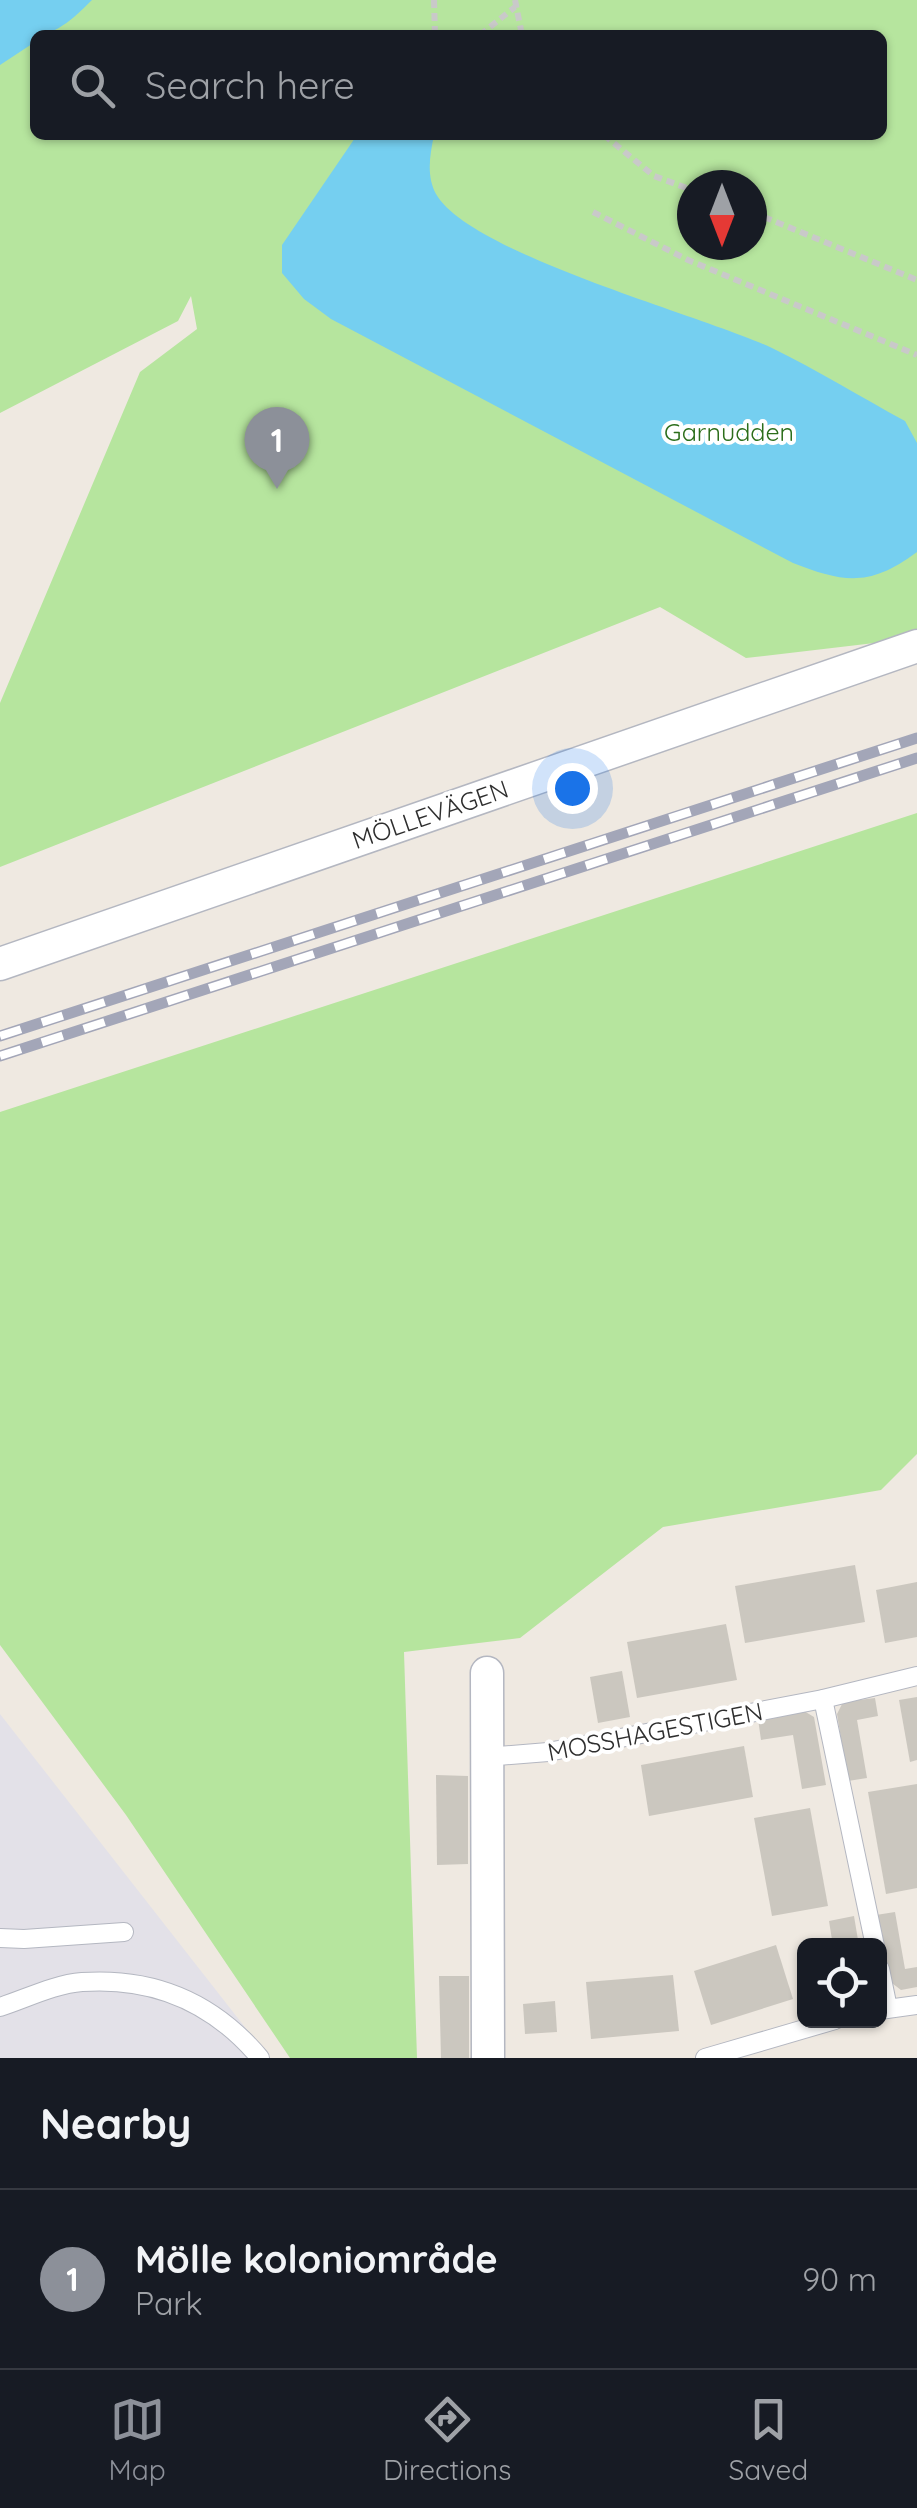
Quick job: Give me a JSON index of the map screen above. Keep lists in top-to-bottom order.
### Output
{
  "streets": {
    "street": ["MÖLLEVÄGEN"],
    "lane": ["MOSSHAGESTIGEN"]
  },
  "parks": ["Garnudden"],
  "north": "bottom",
  "page": {
    "search": "Search here",
    "pins": "1",
    "heading": "Nearby",
    "list": [
      {
        "mark": "1",
        "name": "Mölle koloniområde",
        "note": "Park",
        "value": "90 m"
      }
    ],
    "nav": ["Map", "Directions", "Saved"]
  }
}
